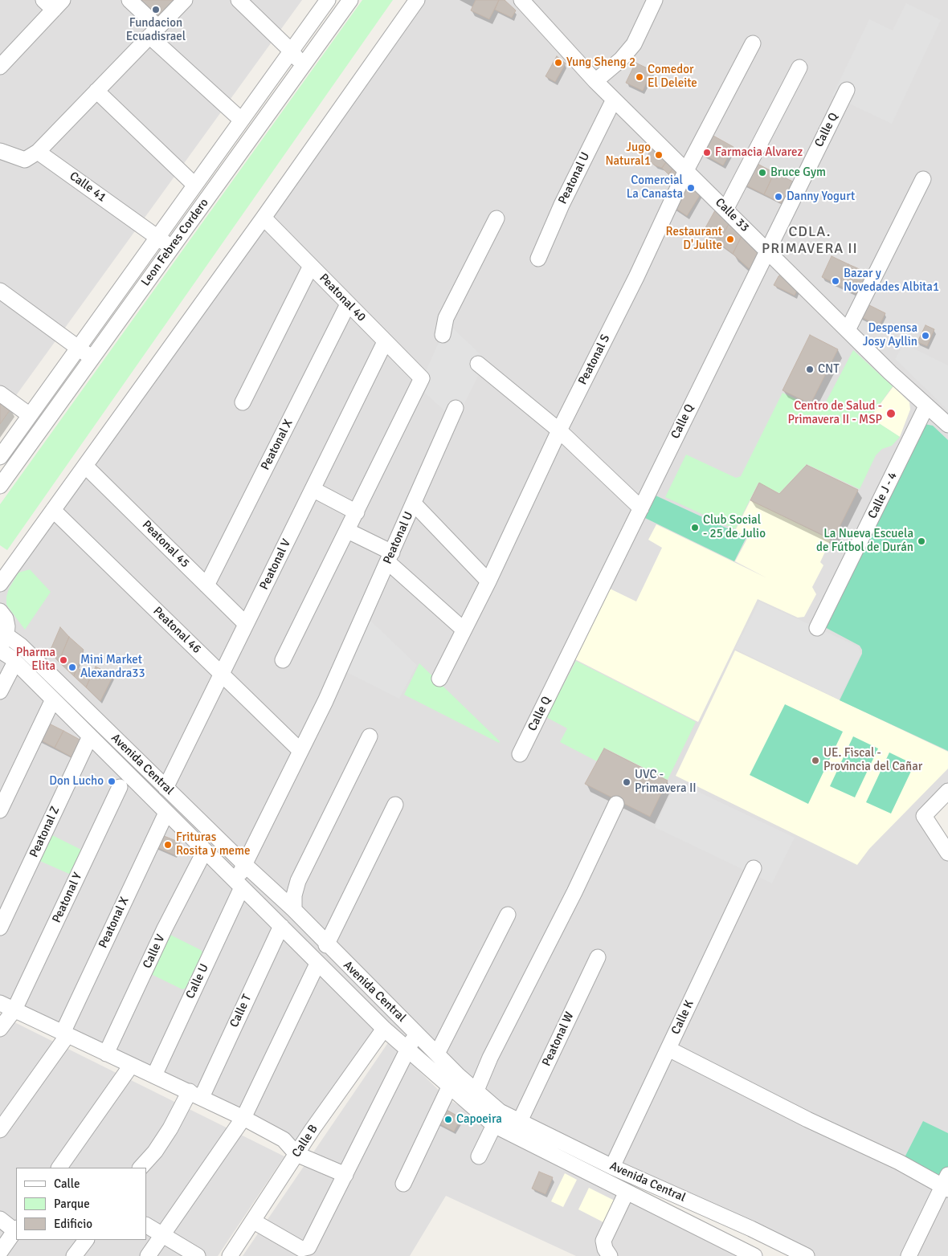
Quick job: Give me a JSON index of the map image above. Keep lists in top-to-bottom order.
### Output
{
  "streets": {
    "street": [
      "Calle Q",
      "Peatonal U",
      "Calle 41",
      "Calle 33",
      "Leon Febres Cordero",
      "Peatonal 40",
      "Peatonal S",
      "Peatonal X",
      "Calle J - 4",
      "Peatonal 45",
      "Peatonal V",
      "Peatonal 46",
      "Avenida Central",
      "Peatonal Z",
      "Peatonal Y",
      "Calle V",
      "Calle U",
      "Calle T",
      "Calle K",
      "Peatonal W",
      "Calle B"
    ]
  },
  "crossings": [
    ["Calle Q", "Calle 33"],
    ["Peatonal U", "Calle 33"],
    ["Peatonal U", "Peatonal 46"],
    ["Peatonal U", "Calle U"],
    ["Calle 41", "Leon Febres Cordero"],
    ["Calle 33", "Peatonal S"],
    ["Calle 33", "Calle J - 4"],
    ["Peatonal 40", "Peatonal X"],
    ["Peatonal 40", "Peatonal V"],
    ["Peatonal X", "Peatonal 45"],
    ["Peatonal X", "Avenida Central"],
    ["Peatonal 45", "Peatonal V"],
    ["Peatonal V", "Peatonal 46"],
    ["Peatonal V", "Avenida Central"],
    ["Peatonal 46", "Calle U"],
    ["Avenida Central", "Peatonal Z"],
    ["Avenida Central", "Calle V"],
    ["Avenida Central", "Calle U"],
    ["Avenida Central", "Calle T"],
    ["Avenida Central", "Calle K"],
    ["Avenida Central", "Peatonal W"],
    ["Avenida Central", "Calle B"]
  ],
  "districts": ["CDLA. PRIMAVERA II"],
  "places": [
    "Fundacion Ecuadisrael",
    "Yung Sheng 2",
    "Comedor El Deleite",
    "Farmacia Alvarez",
    "Jugo Natural1",
    "Bruce Gym",
    "Comercial La Canasta",
    "Danny Yogurt",
    "Restaurant D'Julite",
    "Bazar y Novedades Albita1",
    "Despensa Josy Ayllin",
    "CNT",
    "Centro de Salud - Primavera II - MSP",
    "Club Social - 25 de Julio",
    "La Nueva Escuela de Fútbol de Durán",
    "Pharma Elita",
    "Mini Market Alexandra33",
    "UE. Fiscal - Provincia del Cañar",
    "Don Lucho",
    "UVC - Primavera II",
    "Frituras Rosita y meme",
    "Capoeira"
  ],
  "legend": ["Calle", "Parque", "Edificio"]
}
